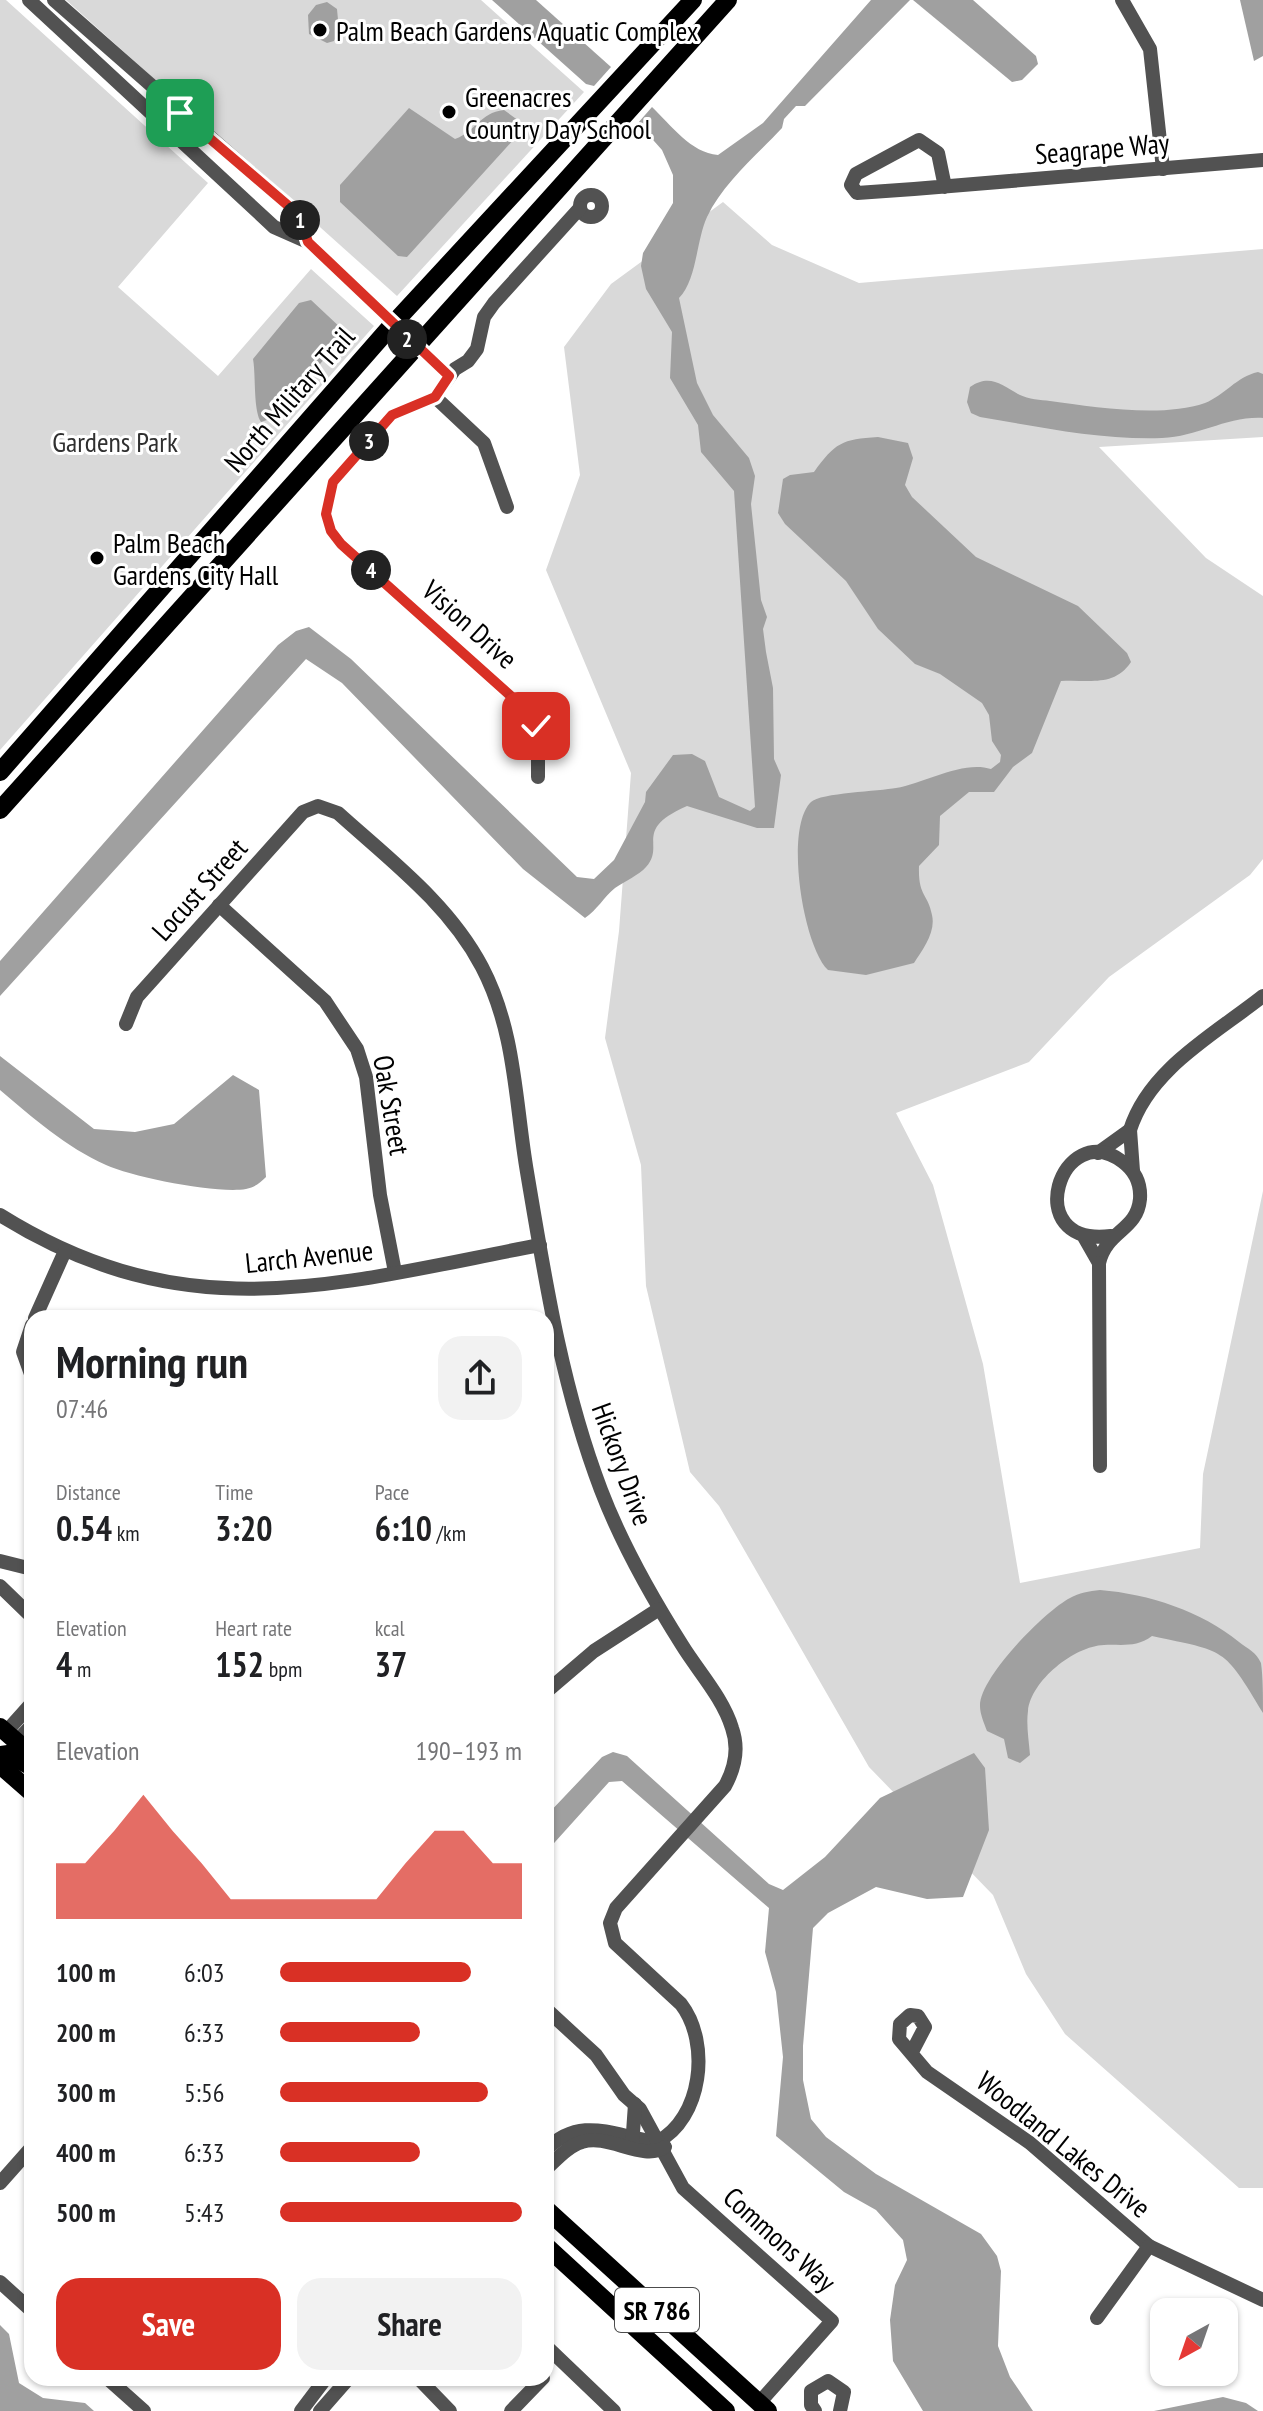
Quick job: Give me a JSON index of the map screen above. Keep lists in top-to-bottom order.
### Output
{
  "streets": {
    "main road": ["North Military Trail", "SR 786"],
    "street": [
      "Seagrape Way",
      "Vision Drive",
      "Locust Street",
      "Oak Street",
      "Larch Avenue",
      "Hickory Drive",
      "Woodland Lakes Drive",
      "Commons Way"
    ]
  },
  "crossings": [
    ["Locust Street", "Oak Street"],
    ["Locust Street", "Hickory Drive"],
    ["Oak Street", "Larch Avenue"],
    ["Larch Avenue", "Hickory Drive"],
    ["Hickory Drive", "Commons Way"],
    ["Commons Way", "SR 786"]
  ],
  "parks": ["Gardens Park"],
  "places": ["Palm Beach Gardens Aquatic Complex", "Greenacres Country Day School", "Palm Beach Gardens City Hall"],
  "north": "bottom left",
  "page": {
    "pins": [
      "1",
      "2",
      "3",
      "4"
    ],
    "heading": ["Morning run", "07:46"],
    "stats": [
      ["Distance", "0.54 km"],
      ["Time", "3:20"],
      ["Pace", "6:10 /km"],
      ["Elevation", "4 m"],
      ["Heart rate", "152 bpm"],
      ["kcal", "37"]
    ],
    "chart": ["Elevation", "190–193 m"],
    "list": [
      {
        "name": "100 m",
        "note": "6:03"
      },
      {
        "name": "200 m",
        "note": "6:33"
      },
      {
        "name": "300 m",
        "note": "5:56"
      },
      {
        "name": "400 m",
        "note": "6:33"
      },
      {
        "name": "500 m",
        "note": "5:43"
      }
    ],
    "buttons": ["Save", "Share"]
  }
}
